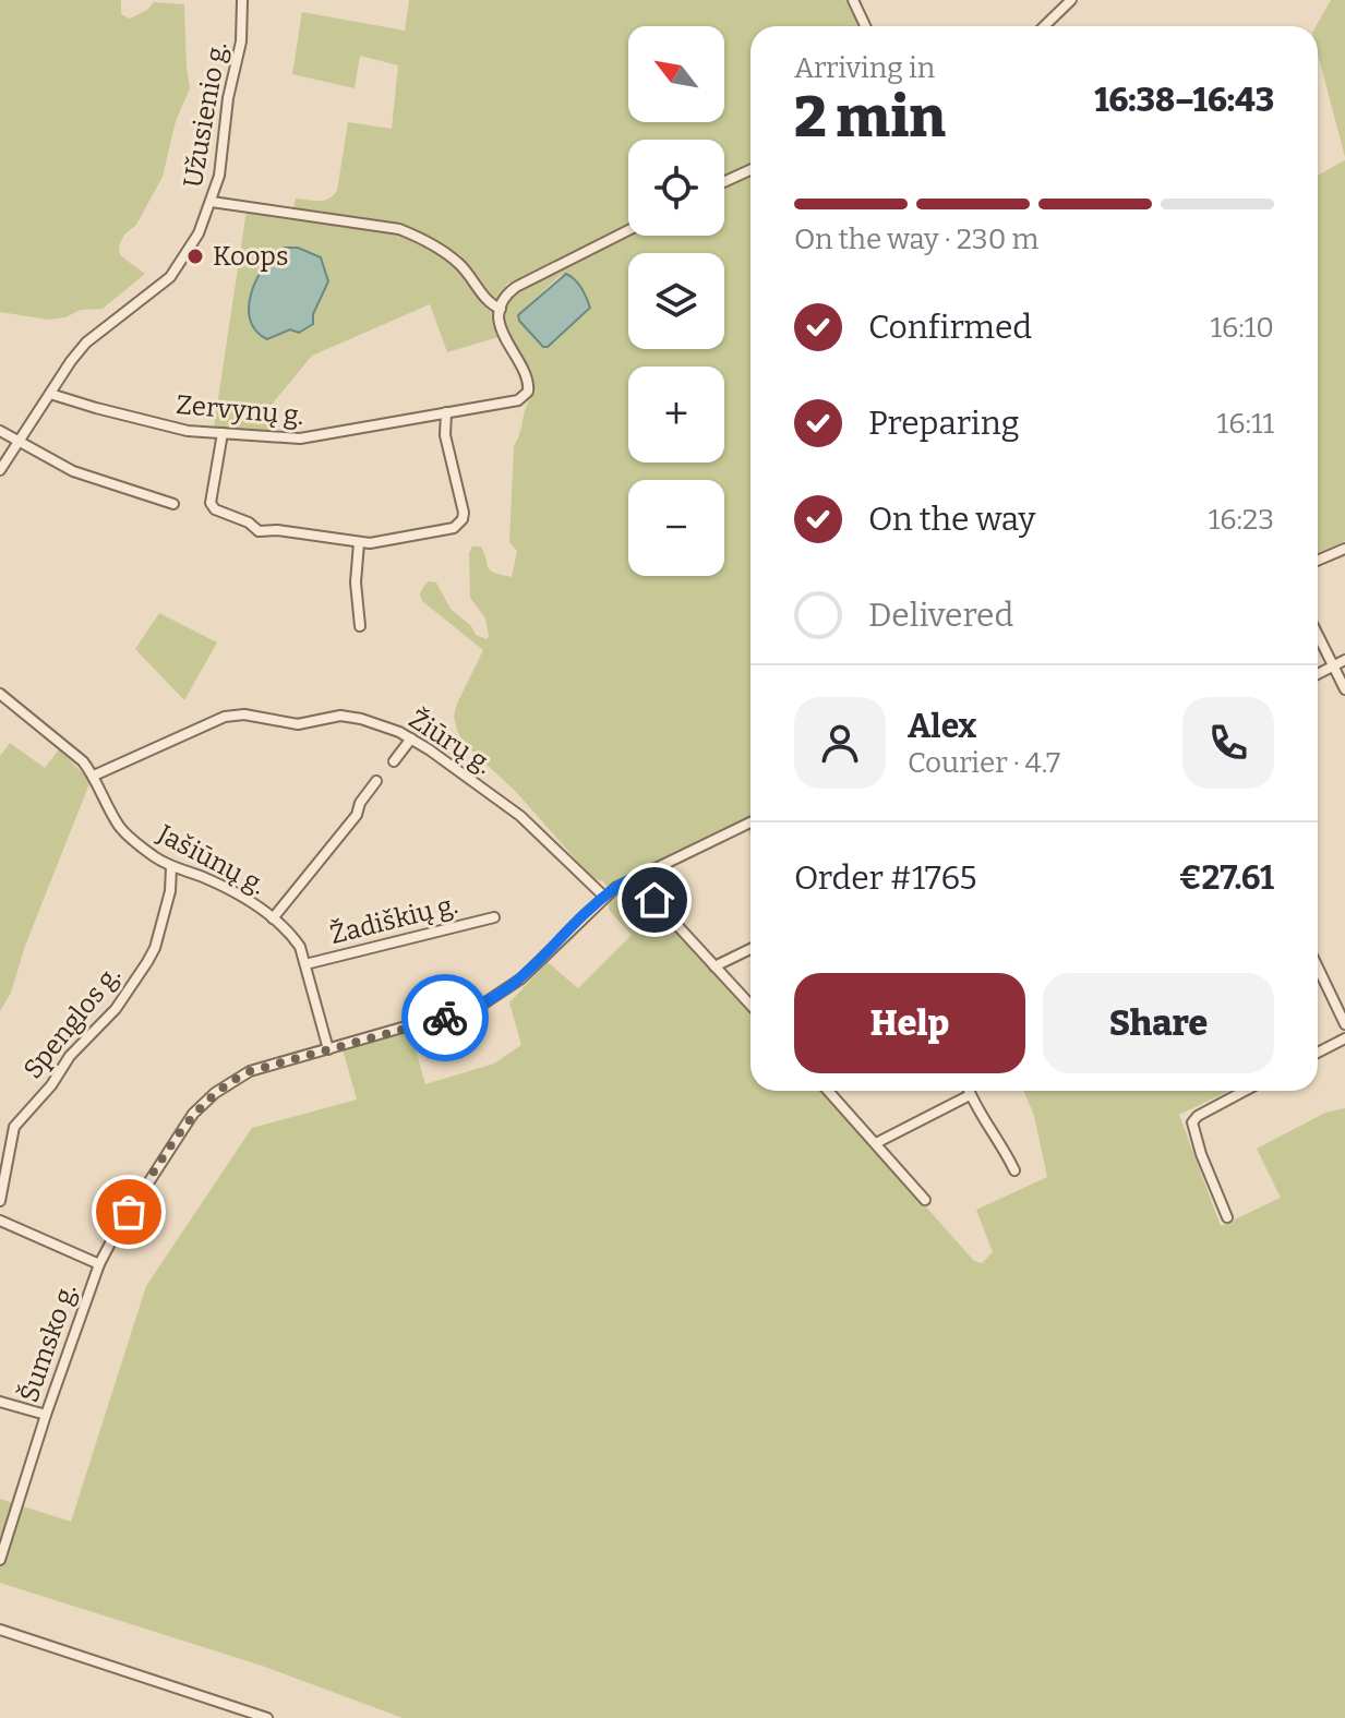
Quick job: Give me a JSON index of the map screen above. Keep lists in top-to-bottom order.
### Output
{
  "streets": {
    "street": [
      "Užusienio g.",
      "Zervynų g.",
      "Žiūrų g.",
      "Jašiūnų g.",
      "Žadiškių g.",
      "Spenglos g.",
      "Šumsko g."
    ]
  },
  "crossings": [
    ["Užusienio g.", "Zervynų g."],
    ["Žiūrų g.", "Jašiūnų g."],
    ["Žiūrų g.", "Šumsko g."],
    ["Jašiūnų g.", "Žadiškių g."],
    ["Jašiūnų g.", "Spenglos g."],
    ["Jašiūnų g.", "Šumsko g."]
  ],
  "places": ["Koops"],
  "north": "top left",
  "page": {
    "map_buttons": ["+", "−"],
    "heading": ["2 min", "Arriving in", "16:38–16:43"],
    "panel": [
      "Alex",
      "Courier · 4.7",
      "Order #1765",
      "€27.61"
    ],
    "bar": "On the way · 230 m",
    "list": [
      ["Confirmed", "16:10"],
      ["Preparing", "16:11"],
      ["On the way", "16:23"],
      "Delivered"
    ],
    "buttons": ["Help", "Share"]
  }
}
